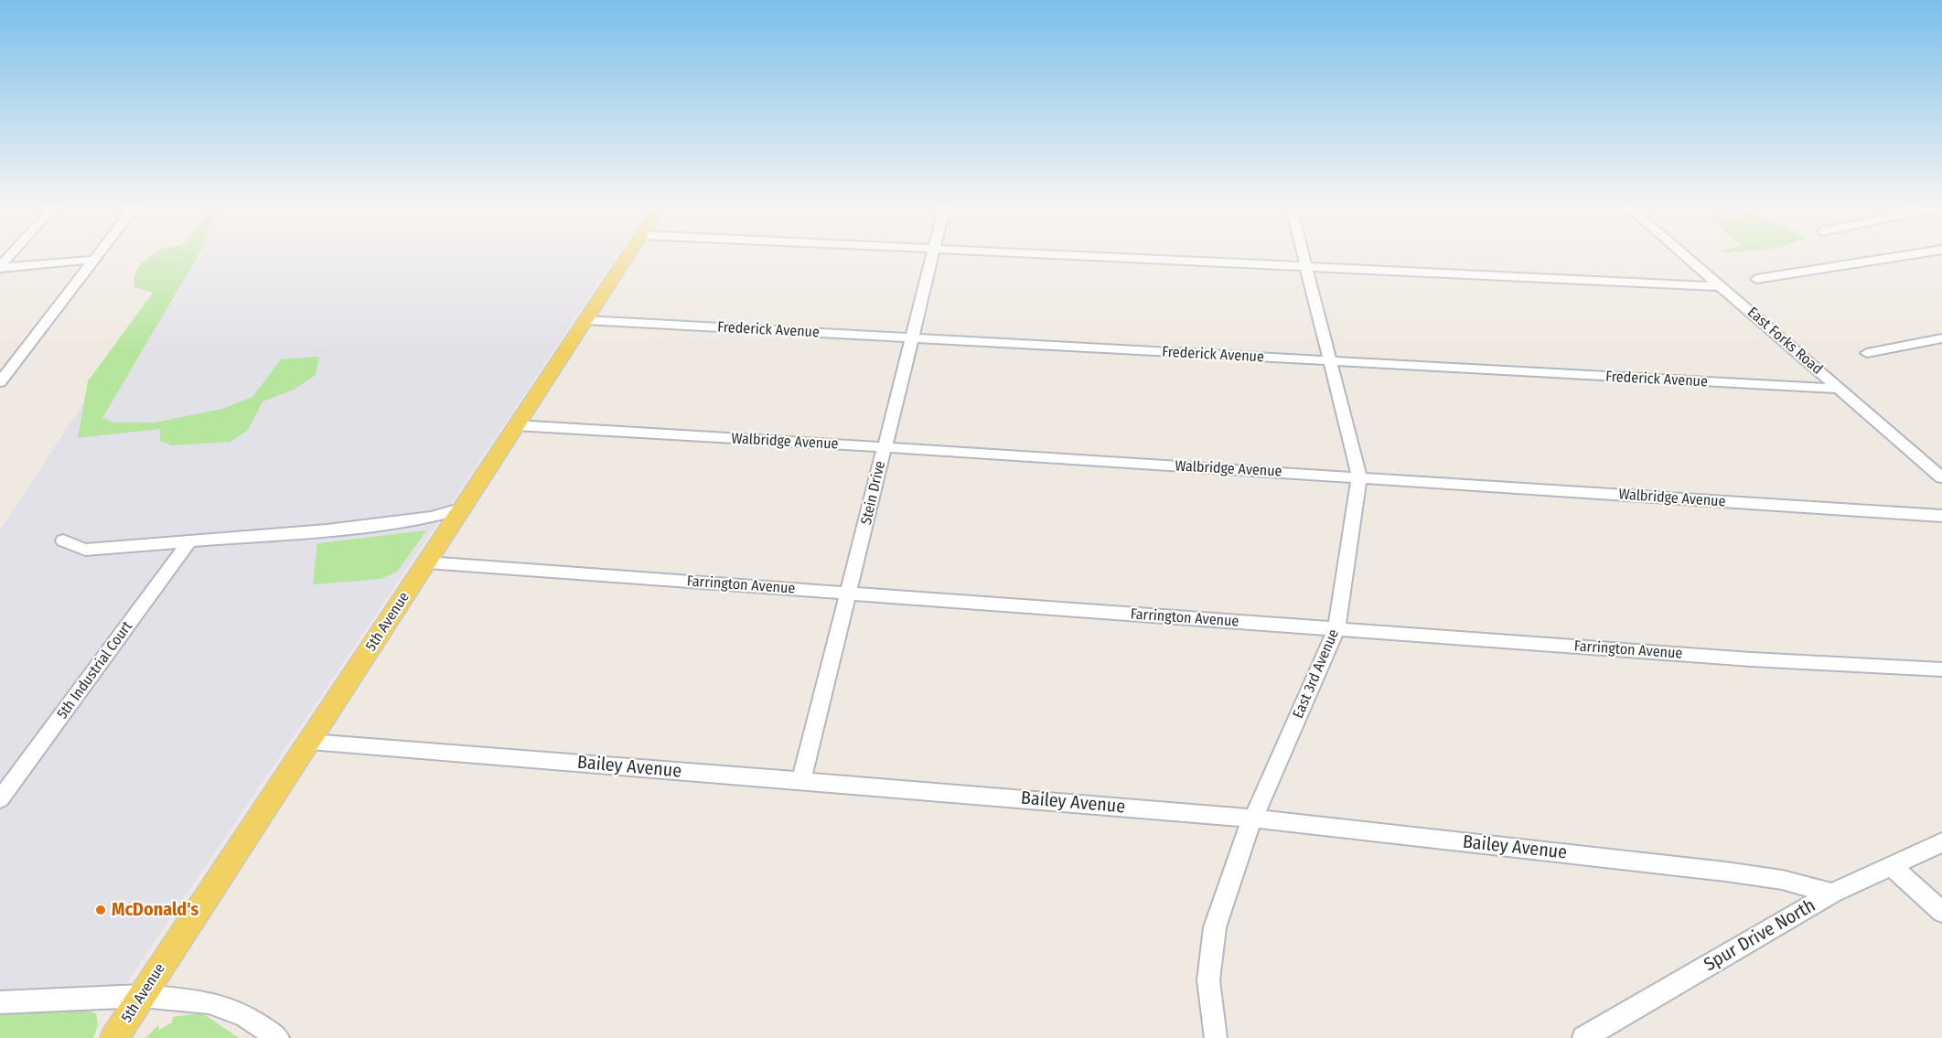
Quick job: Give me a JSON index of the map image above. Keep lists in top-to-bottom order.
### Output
{
  "streets": {
    "main road": ["5th Avenue"],
    "street": [
      "Frederick Avenue",
      "East Forks Road",
      "Walbridge Avenue",
      "Stein Drive",
      "Farrington Avenue",
      "5th Industrial Court",
      "East 3rd Avenue",
      "Bailey Avenue",
      "Spur Drive North"
    ]
  },
  "crossings": [
    ["Frederick Avenue", "East Forks Road"],
    ["Frederick Avenue", "Stein Drive"],
    ["Frederick Avenue", "5th Avenue"],
    ["Frederick Avenue", "East 3rd Avenue"],
    ["Walbridge Avenue", "Stein Drive"],
    ["Walbridge Avenue", "5th Avenue"],
    ["Walbridge Avenue", "East 3rd Avenue"],
    ["Stein Drive", "Farrington Avenue"],
    ["Stein Drive", "Bailey Avenue"],
    ["Farrington Avenue", "5th Avenue"],
    ["Farrington Avenue", "East 3rd Avenue"],
    ["5th Avenue", "Bailey Avenue"],
    ["East 3rd Avenue", "Bailey Avenue"],
    ["Bailey Avenue", "Spur Drive North"]
  ],
  "places": ["McDonald's"]
}
